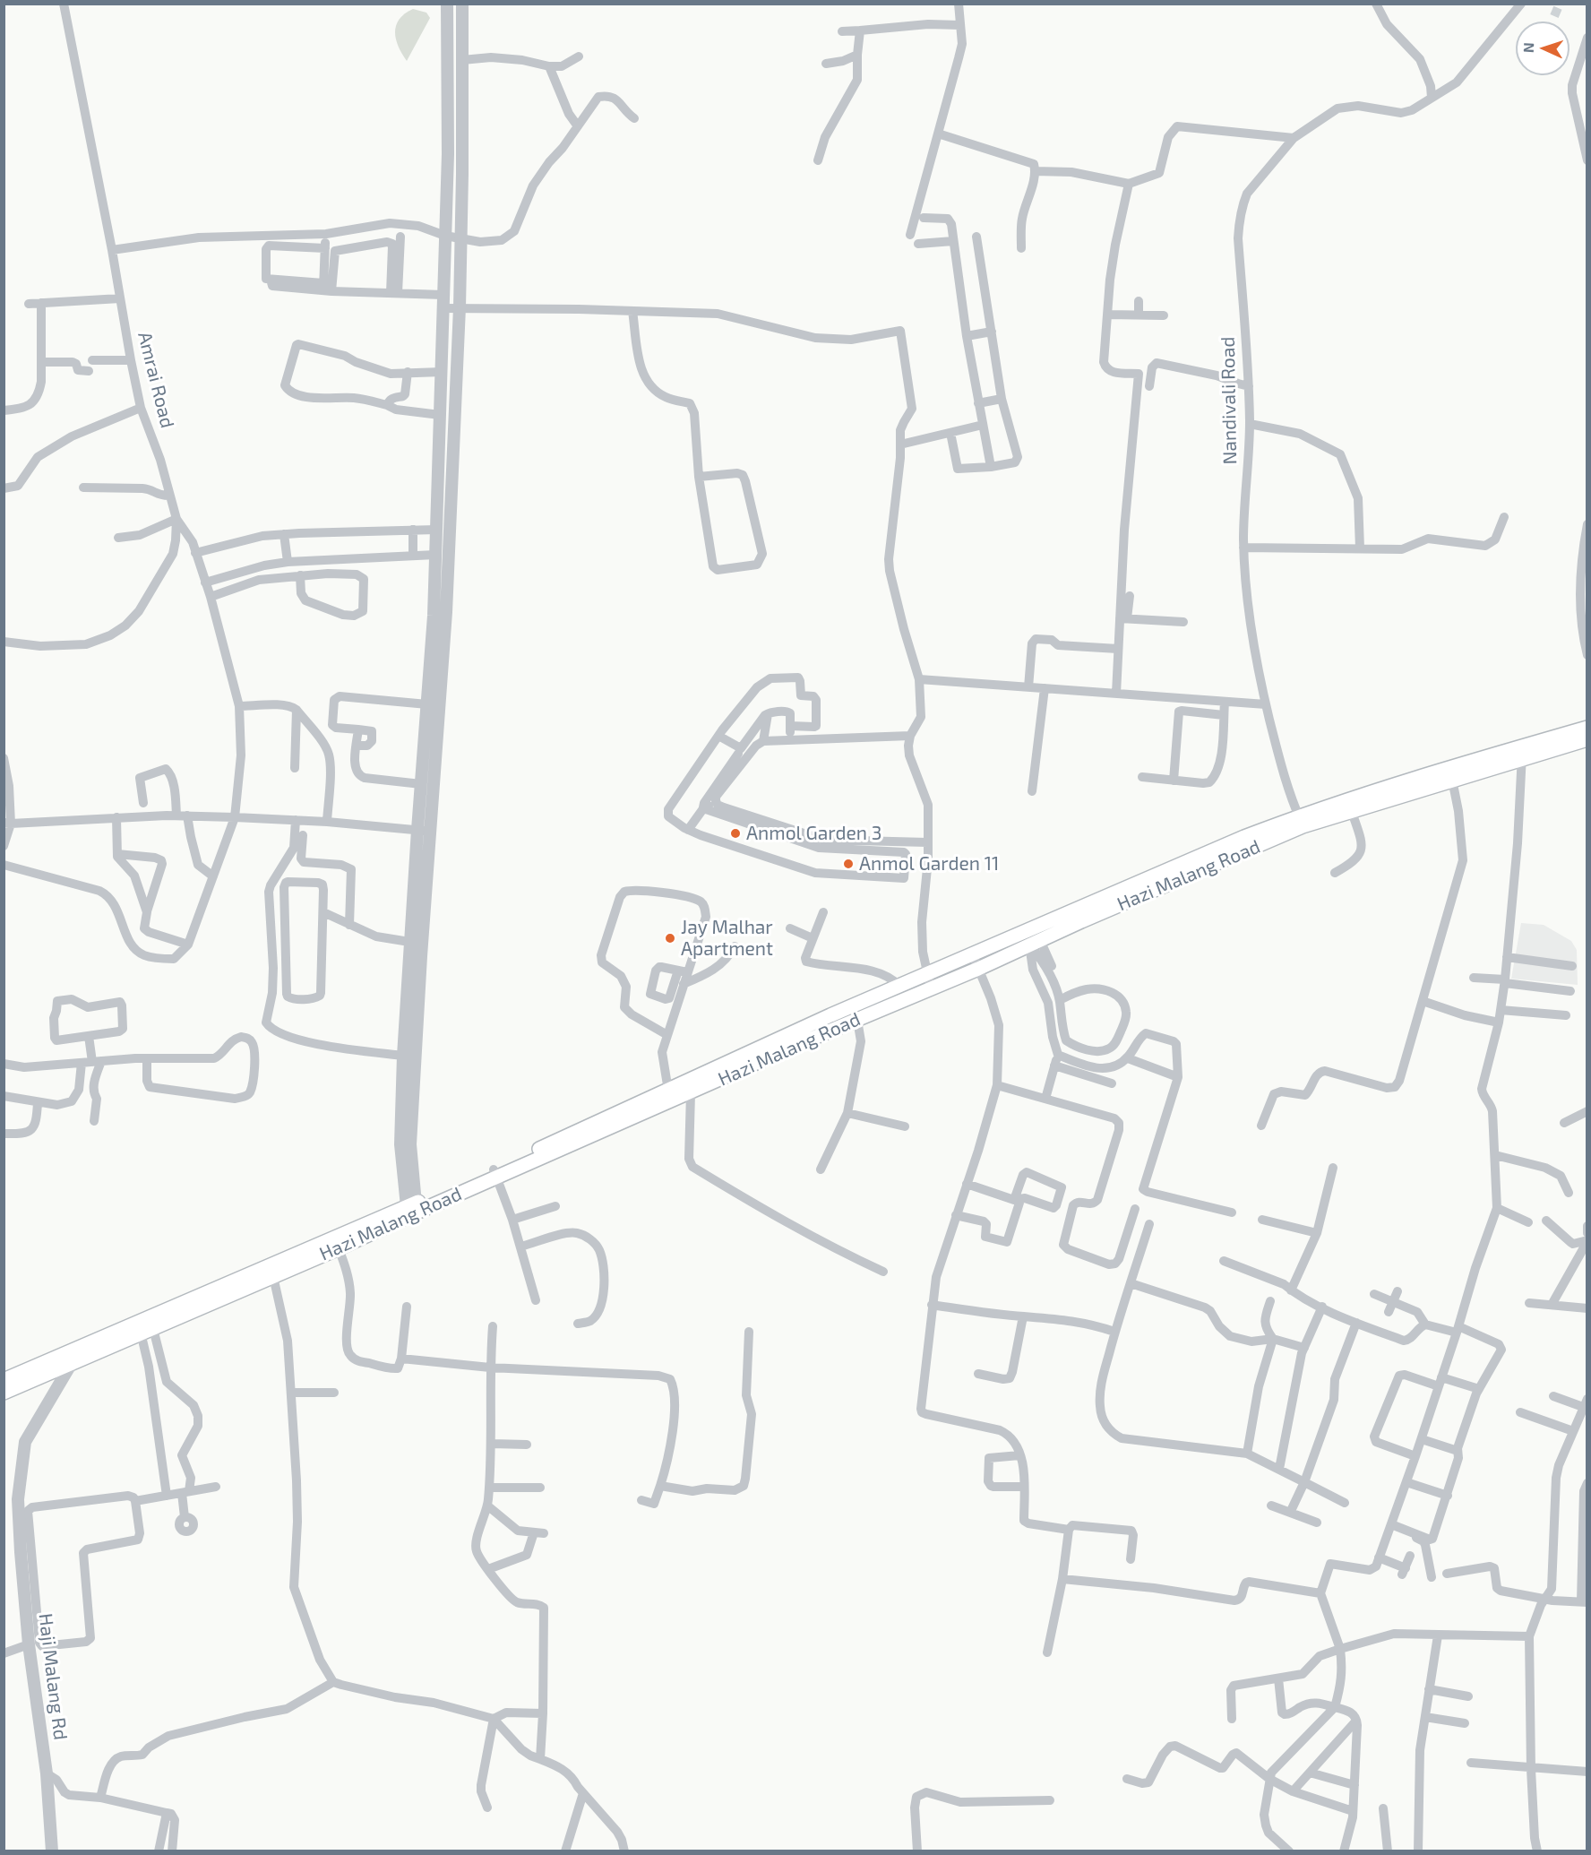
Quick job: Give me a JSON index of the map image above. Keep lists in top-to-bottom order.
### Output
{
  "streets": {
    "main road": ["Hazi Malang Road"],
    "street": ["Amrai Road", "Nandivali Road", "Haji Malang Rd"]
  },
  "crossings": [
    ["Nandivali Road", "Hazi Malang Road"],
    ["Hazi Malang Road", "Haji Malang Rd"]
  ],
  "places": ["Anmol Garden 3", "Anmol Garden 11", "Jay Malhar Apartment"],
  "north": "left"
}
